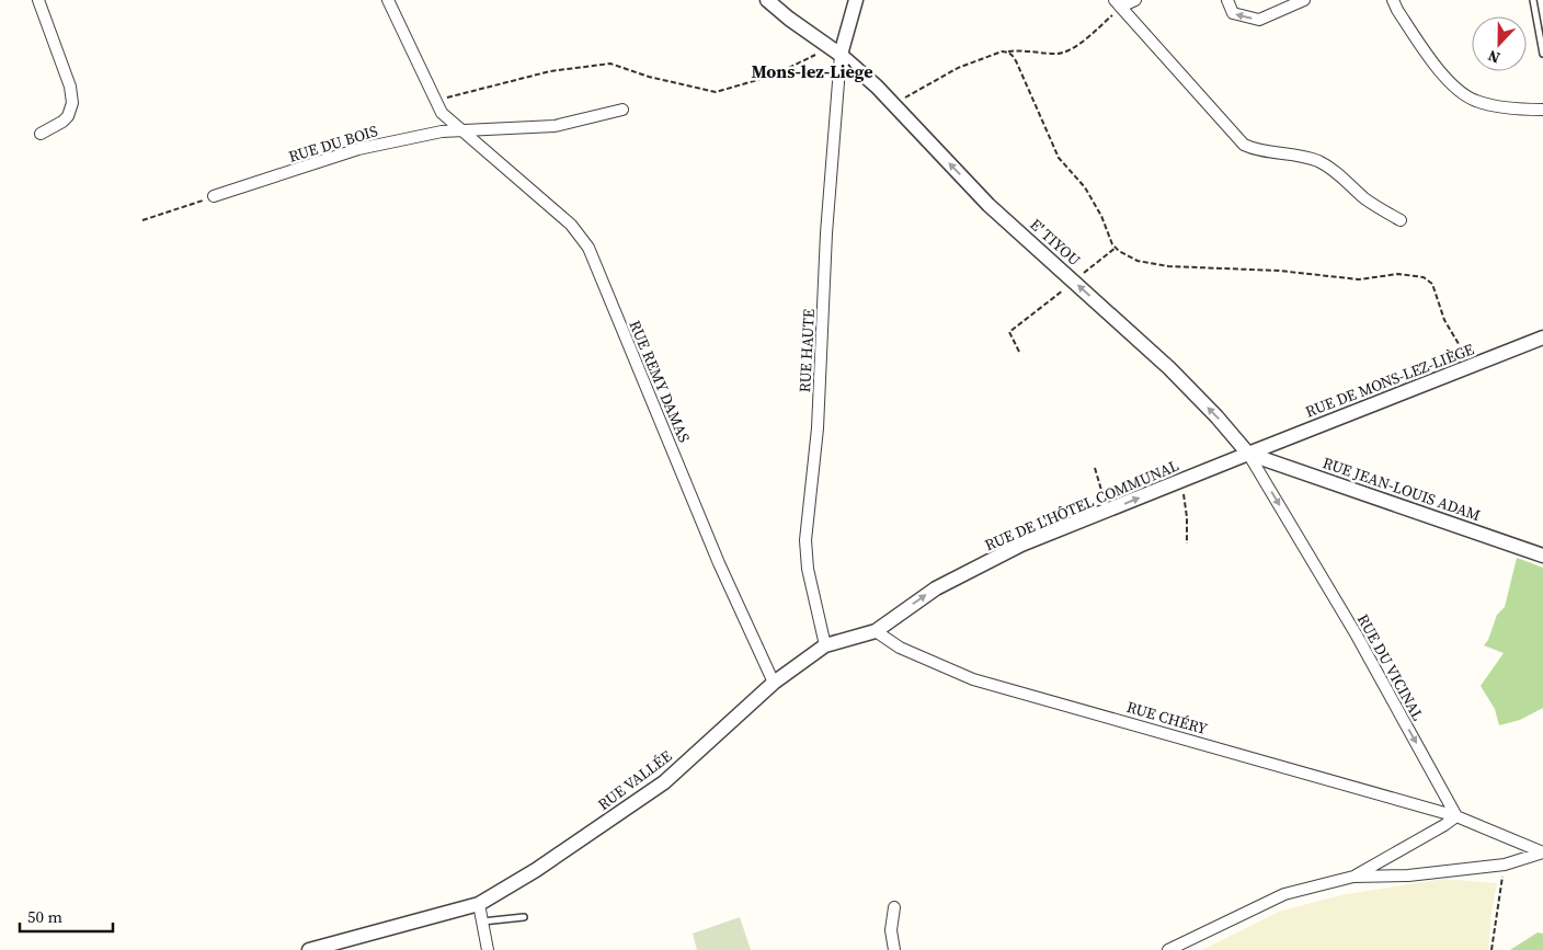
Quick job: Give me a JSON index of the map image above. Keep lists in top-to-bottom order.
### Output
{
  "streets": {
    "street": [
      "RUE DU BOIS",
      "E' TIYOU",
      "RUE HAUTE",
      "RUE DE MONS-LEZ-LIÈGE",
      "RUE REMY DAMAS",
      "RUE JEAN-LOUIS ADAM",
      "RUE DE L'HÔTEL COMMUNAL",
      "RUE DU VICINAL",
      "RUE CHÉRY",
      "RUE VALLÉE"
    ]
  },
  "crossings": [
    ["RUE DU BOIS", "RUE REMY DAMAS"],
    ["E' TIYOU", "RUE HAUTE"],
    ["E' TIYOU", "RUE DE MONS-LEZ-LIÈGE"],
    ["E' TIYOU", "RUE JEAN-LOUIS ADAM"],
    ["E' TIYOU", "RUE DE L'HÔTEL COMMUNAL"],
    ["E' TIYOU", "RUE DU VICINAL"],
    ["RUE HAUTE", "RUE DE L'HÔTEL COMMUNAL"],
    ["RUE HAUTE", "RUE VALLÉE"],
    ["RUE DE MONS-LEZ-LIÈGE", "RUE JEAN-LOUIS ADAM"],
    ["RUE DE MONS-LEZ-LIÈGE", "RUE DE L'HÔTEL COMMUNAL"],
    ["RUE DE MONS-LEZ-LIÈGE", "RUE DU VICINAL"],
    ["RUE REMY DAMAS", "RUE VALLÉE"],
    ["RUE JEAN-LOUIS ADAM", "RUE DE L'HÔTEL COMMUNAL"],
    ["RUE JEAN-LOUIS ADAM", "RUE DU VICINAL"],
    ["RUE DE L'HÔTEL COMMUNAL", "RUE DU VICINAL"],
    ["RUE DE L'HÔTEL COMMUNAL", "RUE CHÉRY"],
    ["RUE DE L'HÔTEL COMMUNAL", "RUE VALLÉE"],
    ["RUE DU VICINAL", "RUE CHÉRY"]
  ],
  "one_way": ["E' TIYOU", "RUE DE L'HÔTEL COMMUNAL", "RUE DU VICINAL"],
  "districts": ["Mons-lez-Liège"],
  "scale_bar": "50 m",
  "north": "bottom"
}
